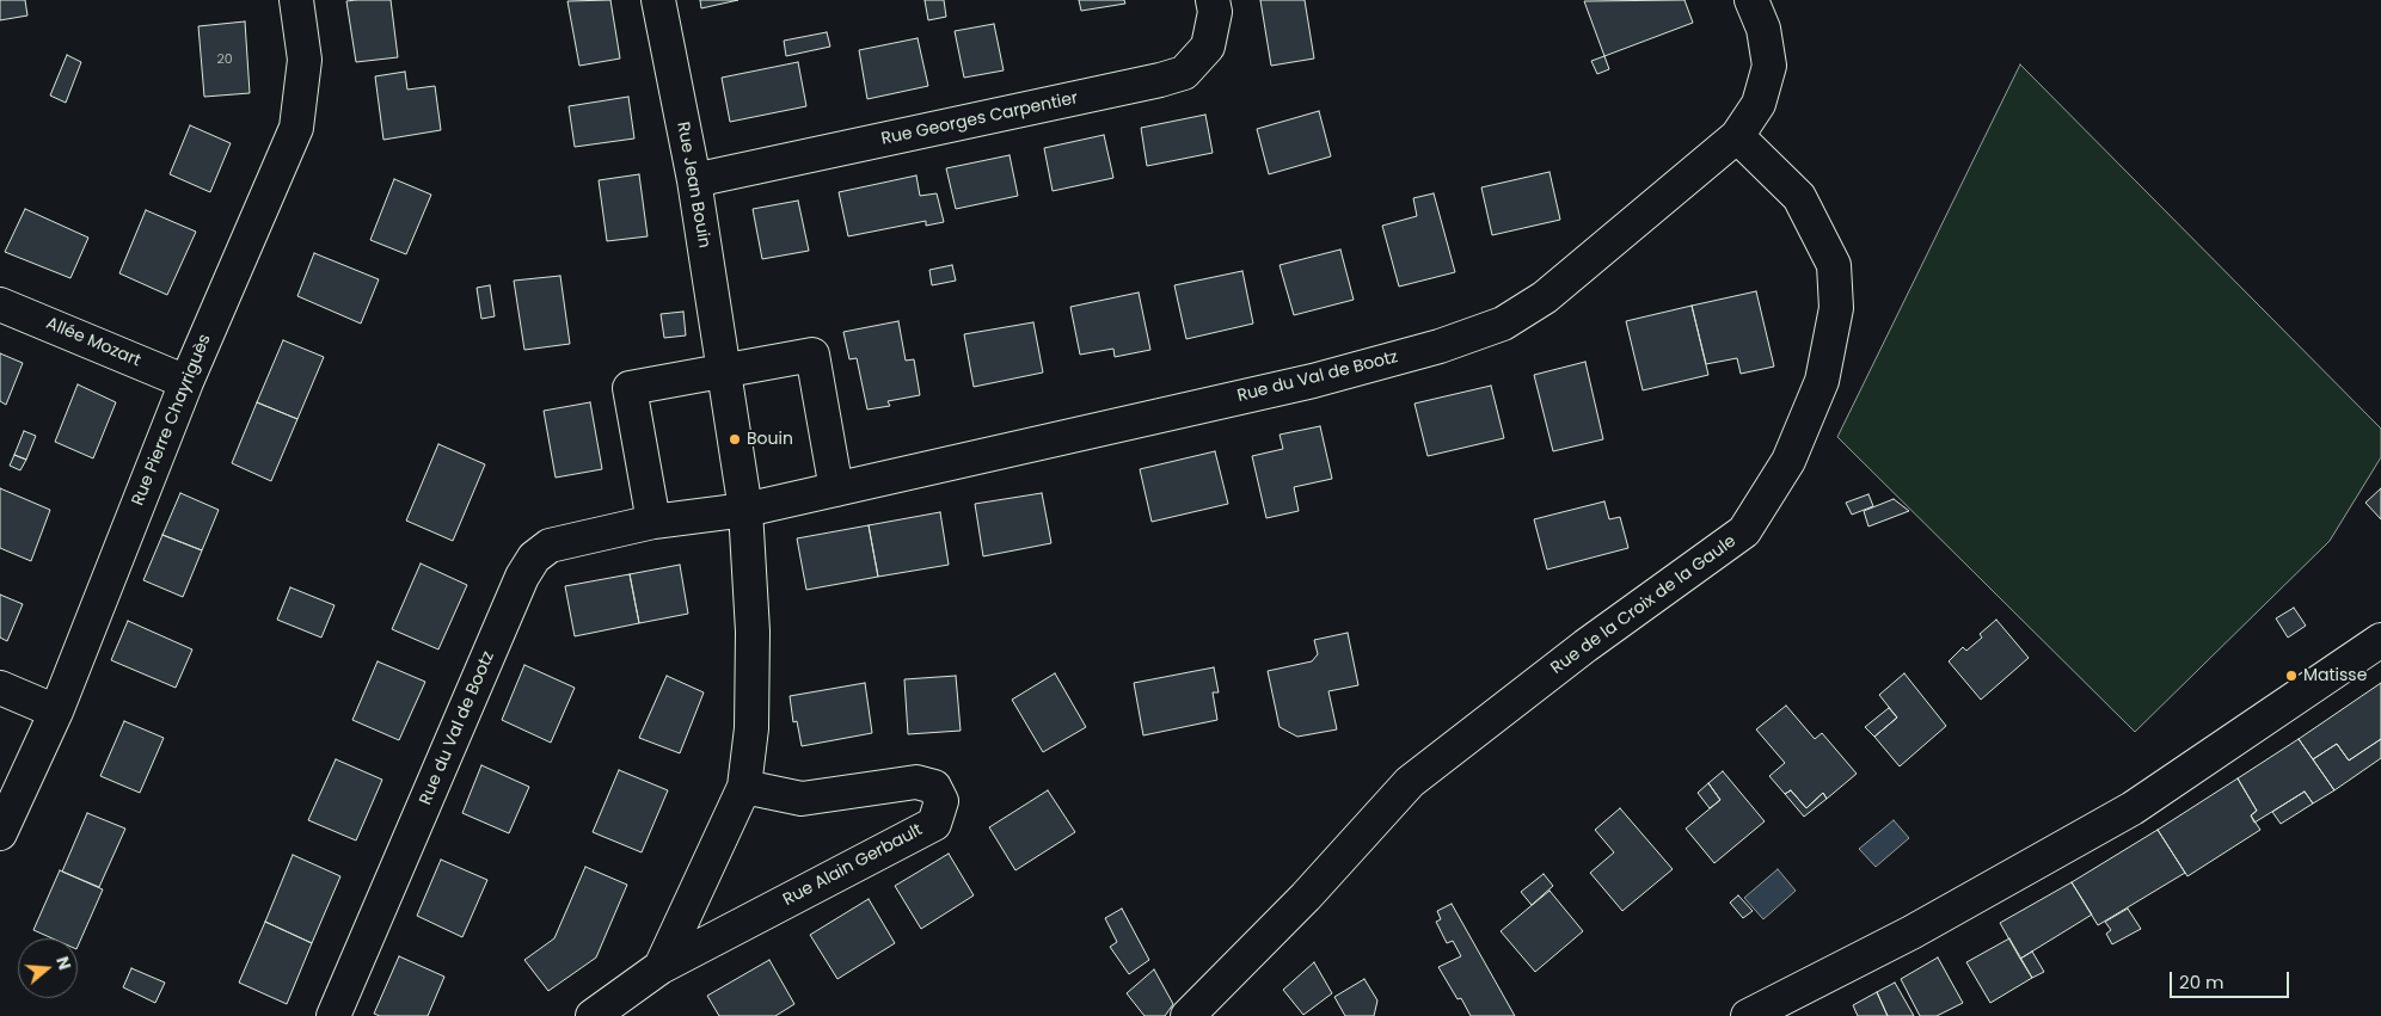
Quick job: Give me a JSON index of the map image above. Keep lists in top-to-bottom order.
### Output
{
  "streets": {
    "street": [
      "Rue Georges Carpentier",
      "Rue Jean Bouin",
      "Allée Mozart",
      "Rue du Val de Bootz",
      "Rue Pierre Chayriguès",
      "Rue de la Croix de la Gaule",
      "Rue Alain Gerbault"
    ]
  },
  "crossings": [
    ["Rue Georges Carpentier", "Rue Jean Bouin"],
    ["Rue Jean Bouin", "Rue du Val de Bootz"],
    ["Rue Jean Bouin", "Rue Alain Gerbault"],
    ["Allée Mozart", "Rue Pierre Chayriguès"],
    ["Rue du Val de Bootz", "Rue de la Croix de la Gaule"],
    ["Rue du Val de Bootz", "Rue Alain Gerbault"]
  ],
  "places": ["Bouin", "Matisse"],
  "house_numbers": ["20"],
  "scale_bar": "20 m",
  "north": "right"
}
